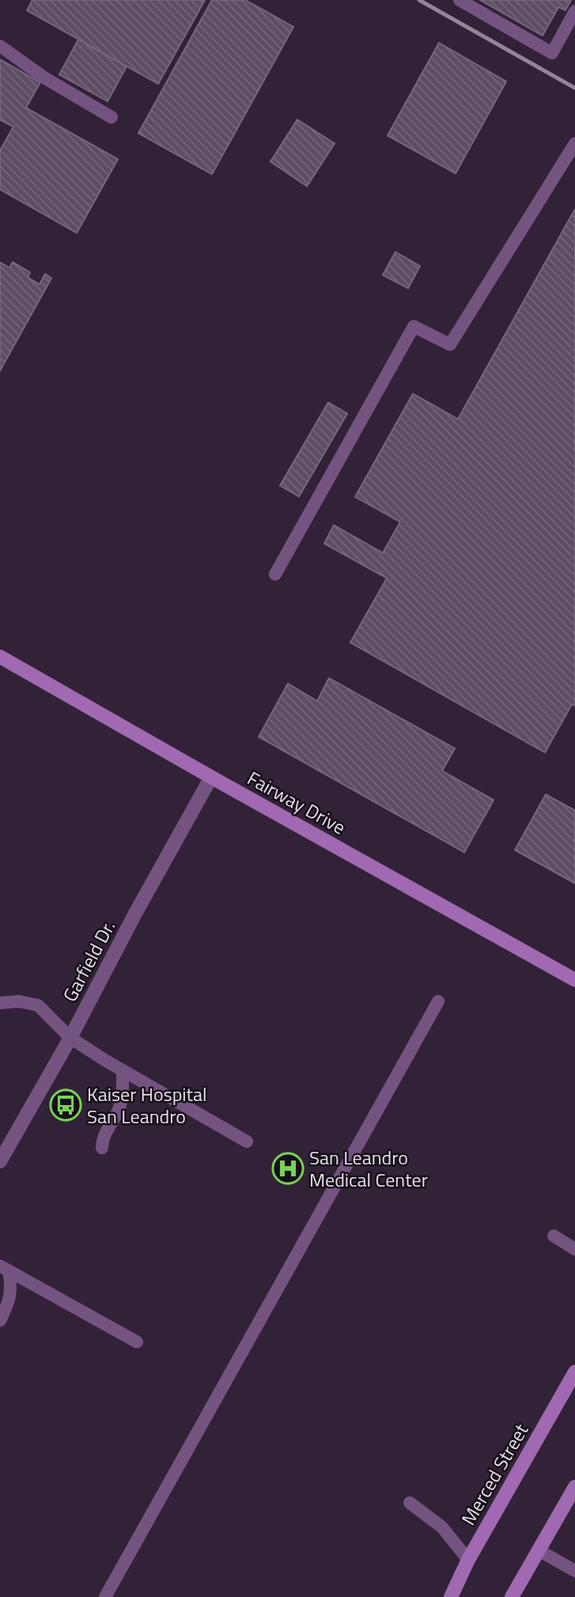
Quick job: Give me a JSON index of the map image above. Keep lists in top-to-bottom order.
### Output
{
  "streets": {
    "street": ["Fairway Drive", "Garfield Dr.", "Merced Street"]
  },
  "crossings": [
    ["Fairway Drive", "Garfield Dr."]
  ],
  "places": {
    "bus stop": ["Kaiser Hospital San Leandro"],
    "hospital": ["San Leandro Medical Center"]
  }
}
